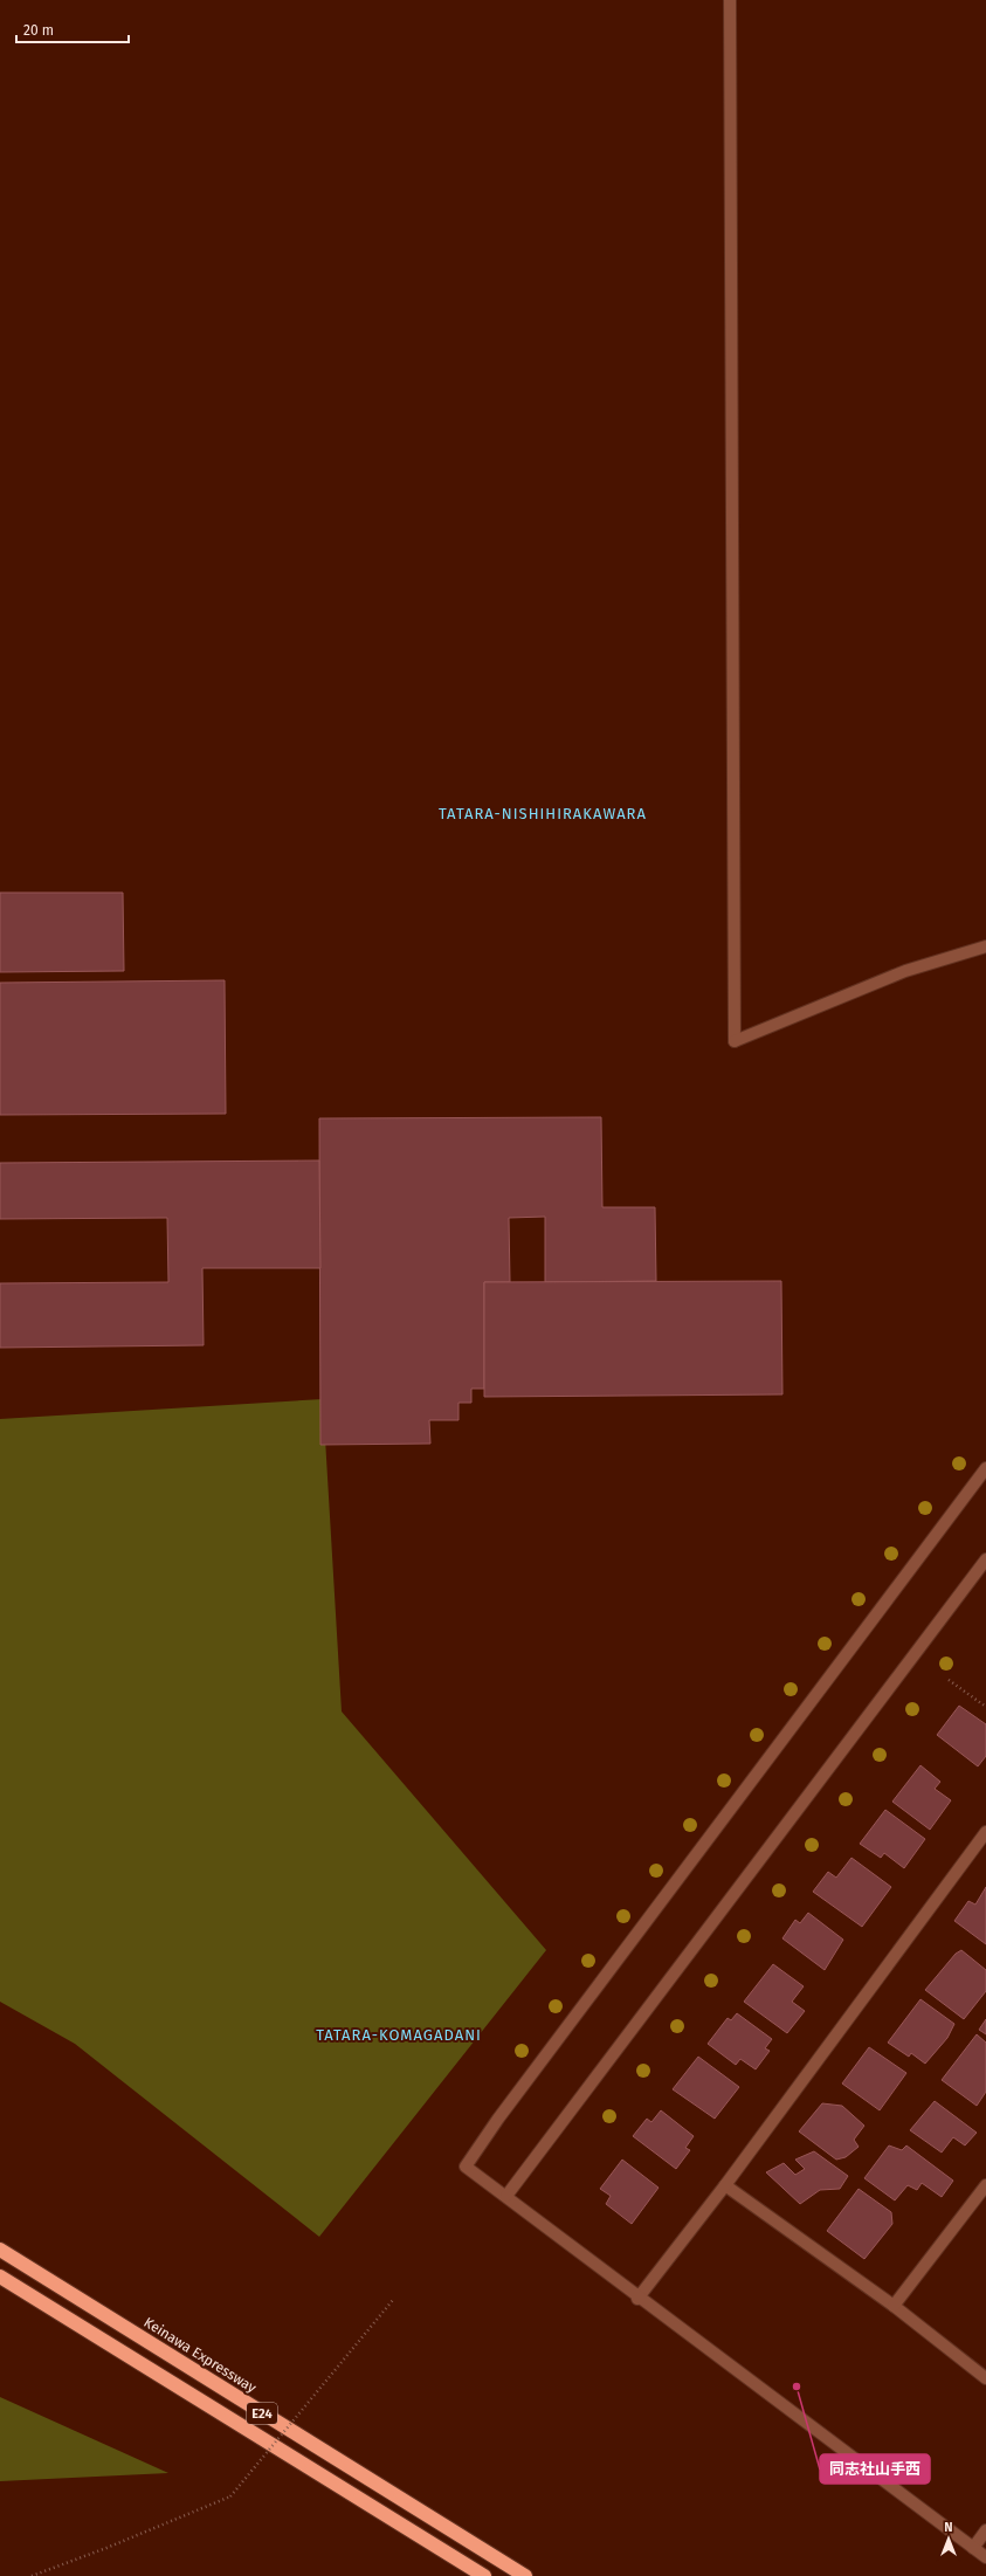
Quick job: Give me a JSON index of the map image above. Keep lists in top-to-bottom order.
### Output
{
  "streets": {
    "highway": ["Keinawa Expressway", "E24"]
  },
  "districts": ["TATARA-NISHIHIRAKAWARA", "TATARA-KOMAGADANI"],
  "places": ["同志社山手西"],
  "scale_bar": "20 m",
  "north": "top"
}
